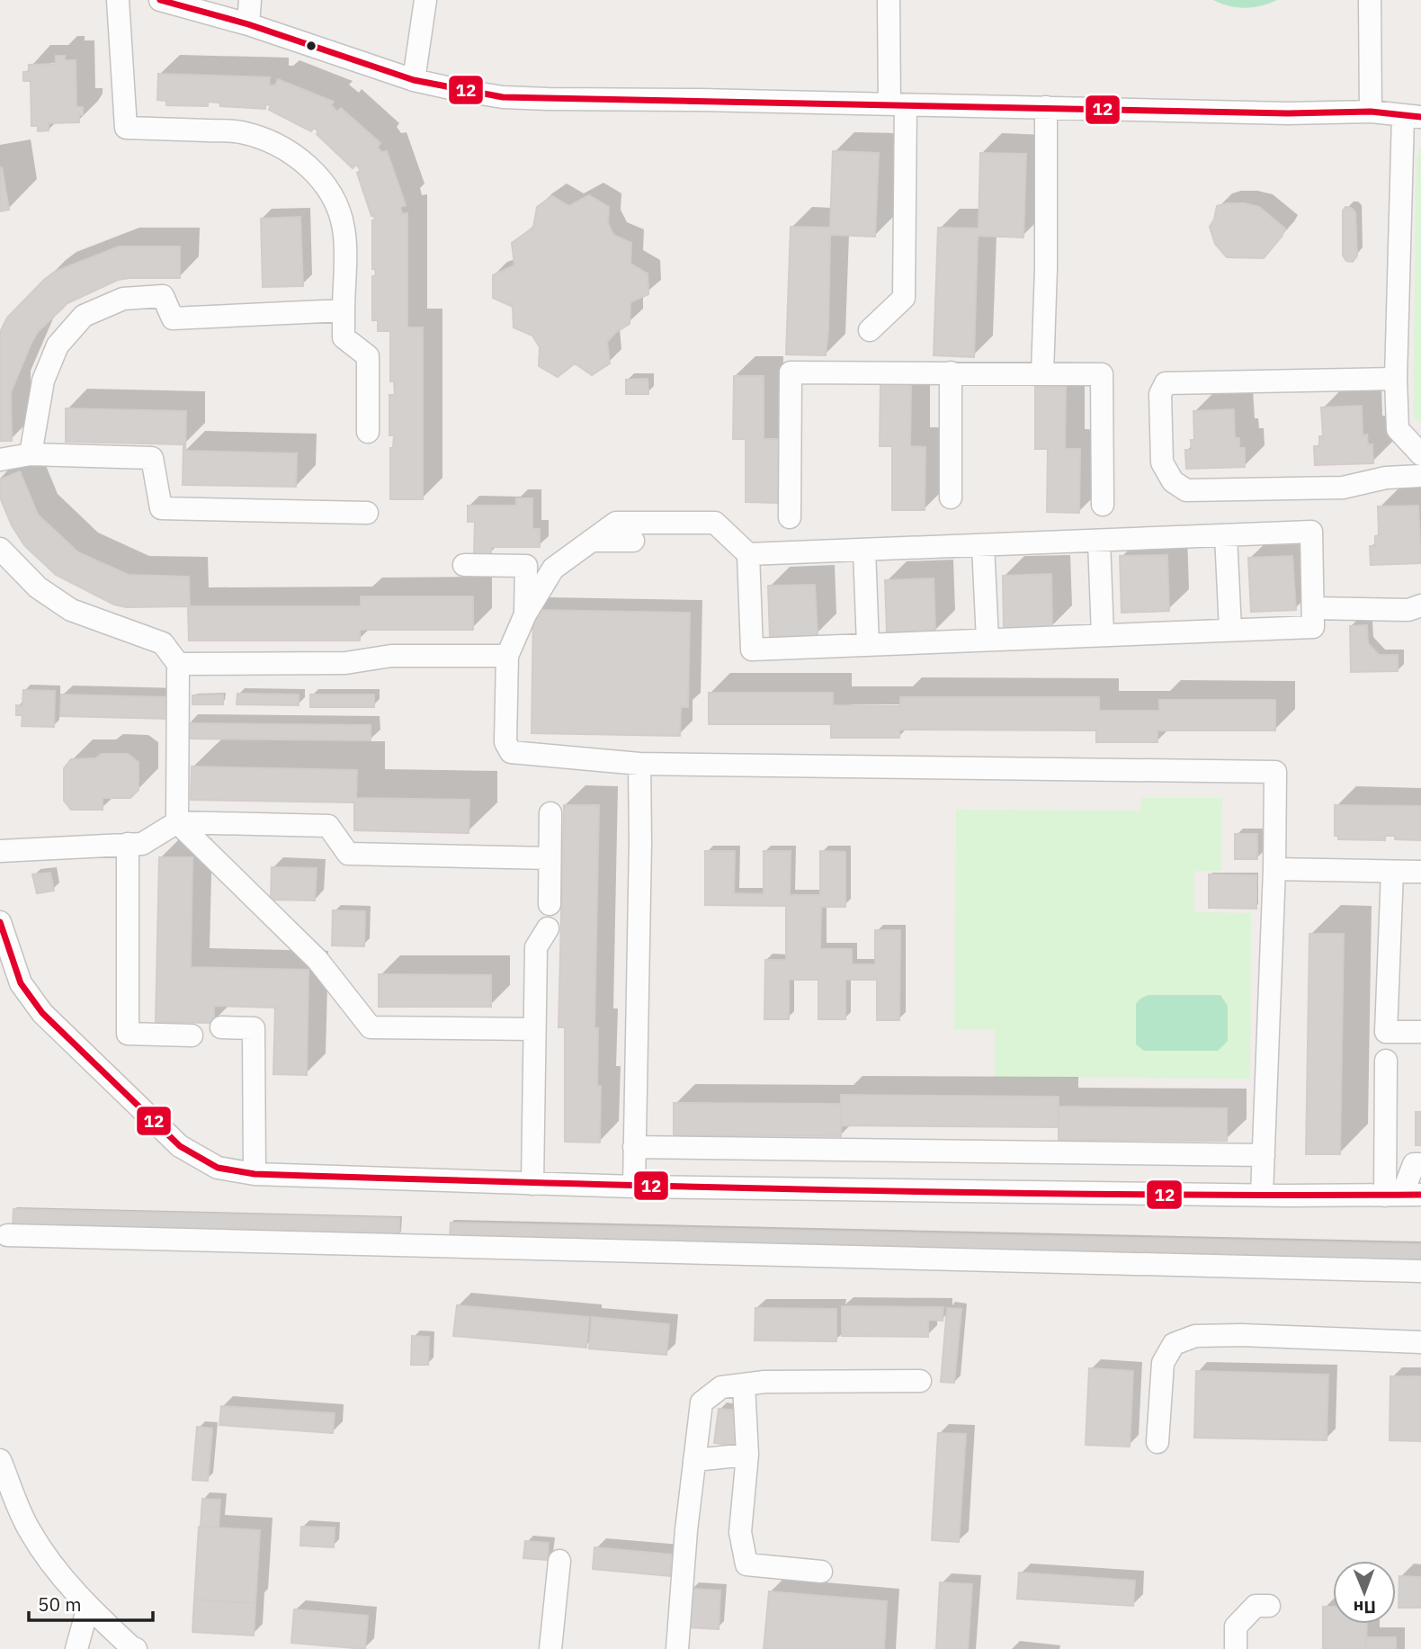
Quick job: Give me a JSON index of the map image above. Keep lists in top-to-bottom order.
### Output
{
  "lines": ["transit line 12"],
  "scale_bar": "50 m",
  "north": "bottom"
}
